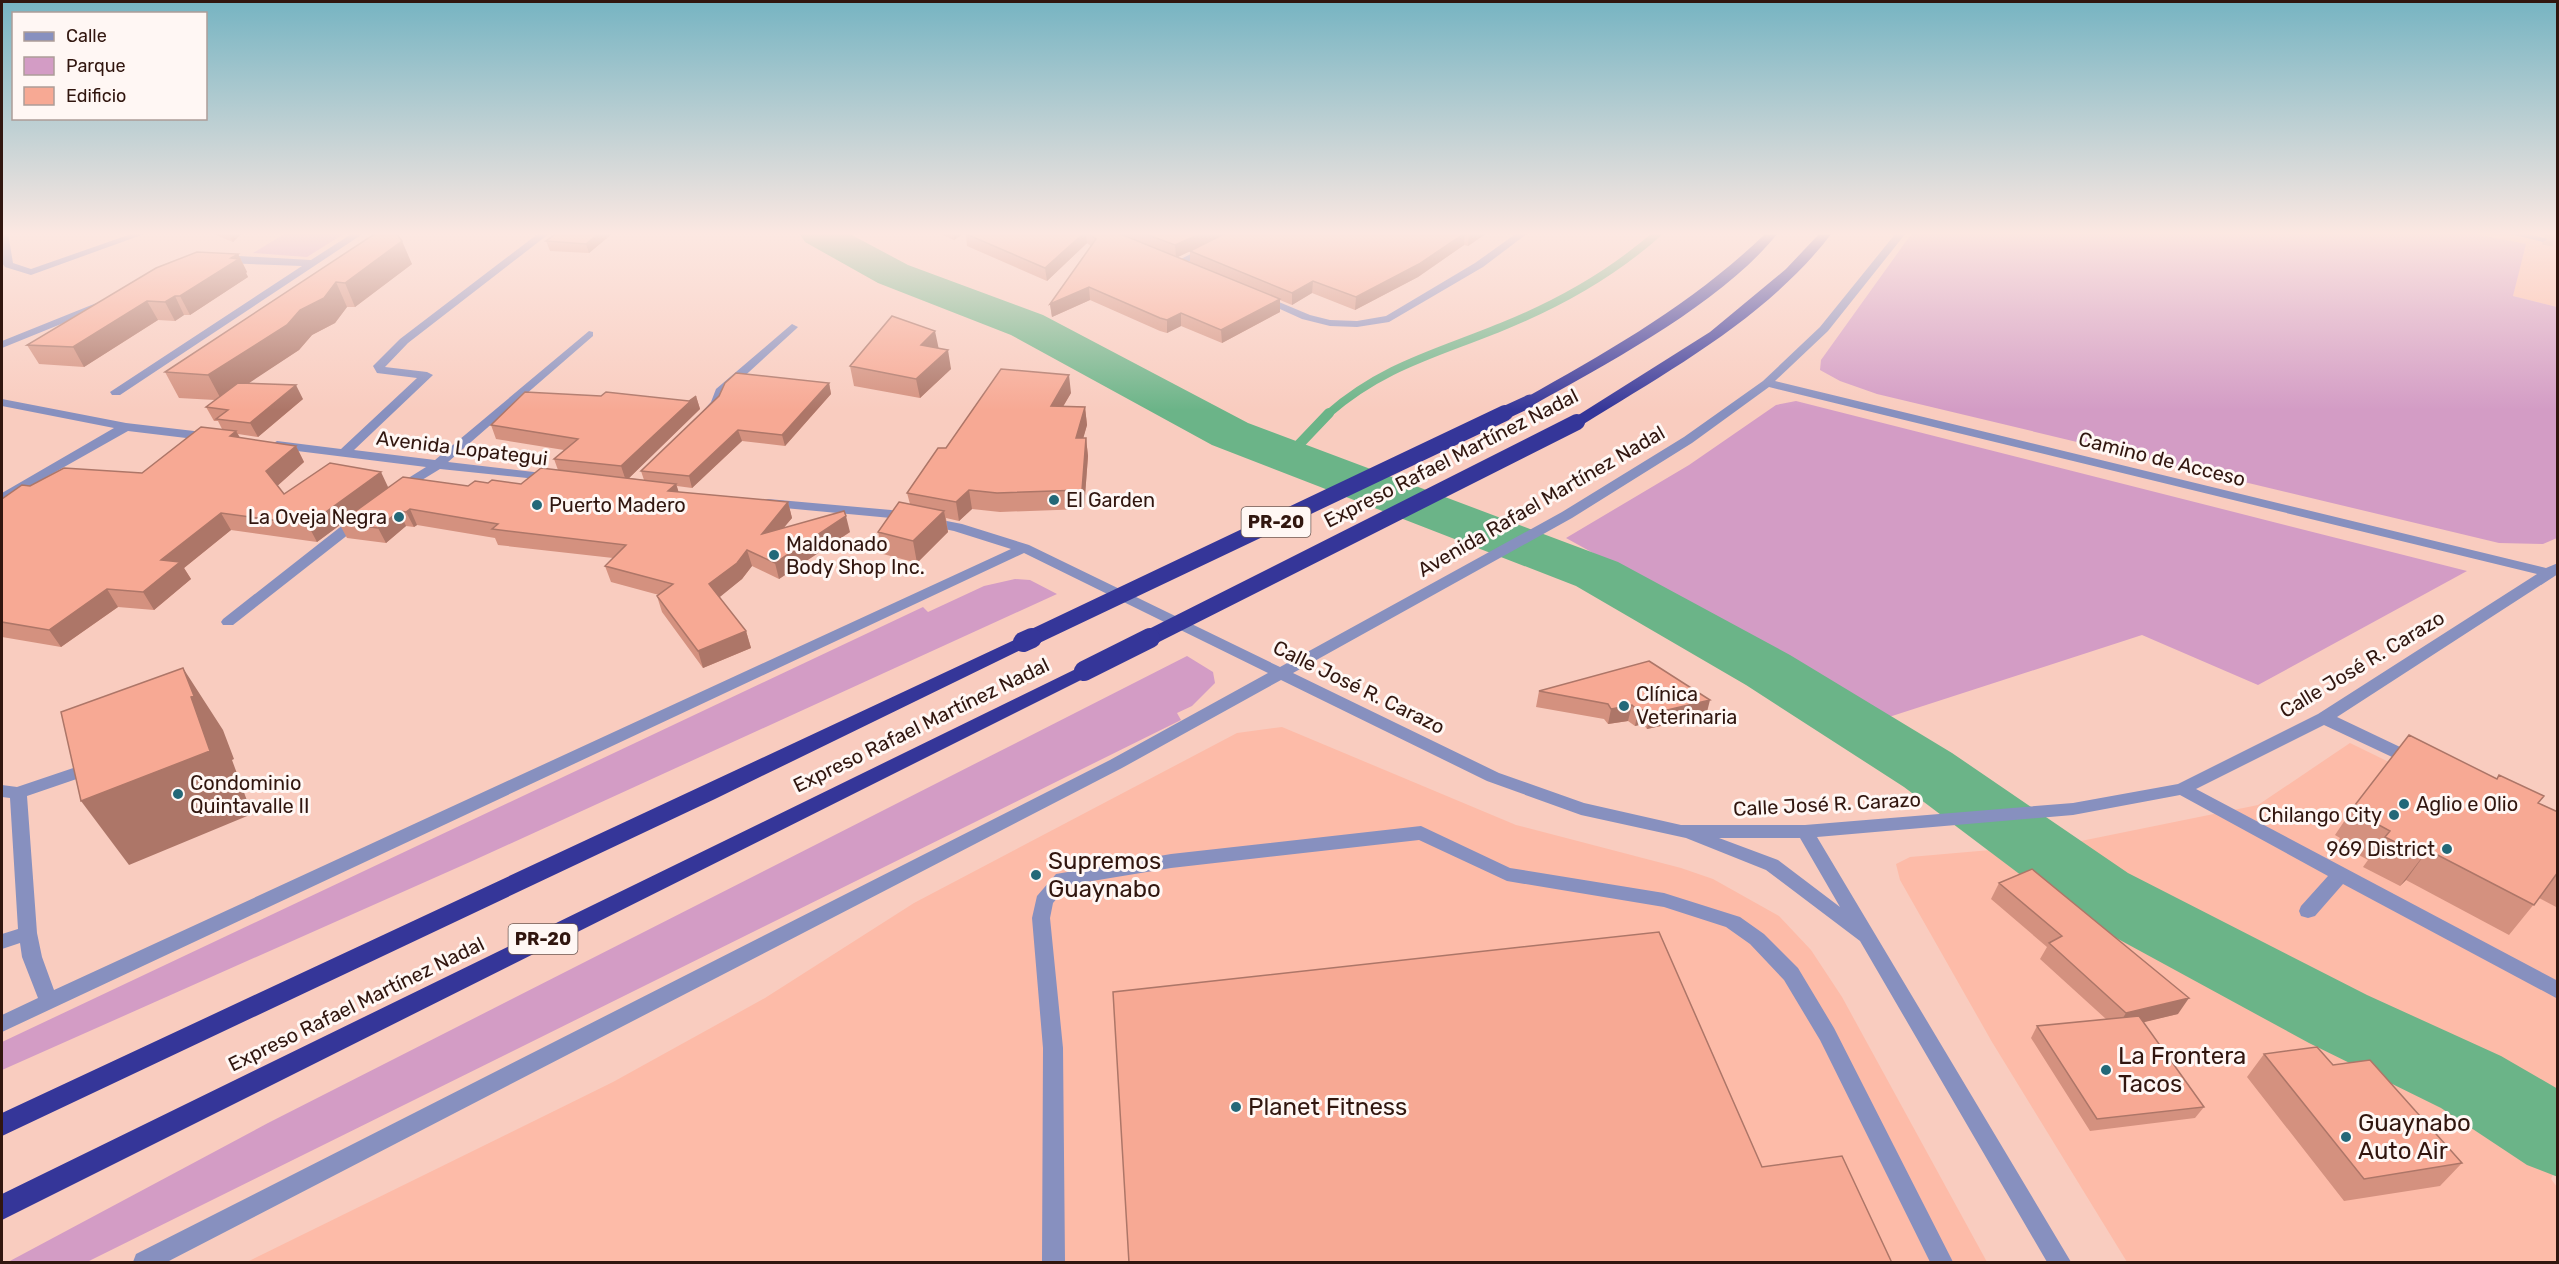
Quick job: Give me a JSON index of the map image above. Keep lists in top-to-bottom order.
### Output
{
  "streets": {
    "highway": ["Expreso Rafael Martínez Nadal", "PR-20"],
    "street": [
      "Avenida Lopategui",
      "Camino de Acceso",
      "Avenida Rafael Martínez Nadal",
      "Calle José R. Carazo"
    ]
  },
  "crossings": [
    ["Camino de Acceso", "Avenida Rafael Martínez Nadal"],
    ["Camino de Acceso", "Calle José R. Carazo"],
    ["Avenida Rafael Martínez Nadal", "Calle José R. Carazo"]
  ],
  "places": [
    "El Garden",
    "Puerto Madero",
    "La Oveja Negra",
    "Maldonado Body Shop Inc.",
    "Clínica Veterinaria",
    "Condominio Quintavalle II",
    "Aglio e Olio",
    "Chilango City",
    "969 District",
    "Supremos Guaynabo",
    "La Frontera Tacos",
    "Planet Fitness",
    "Guaynabo Auto Air"
  ],
  "legend": ["Calle", "Parque", "Edificio"]
}
